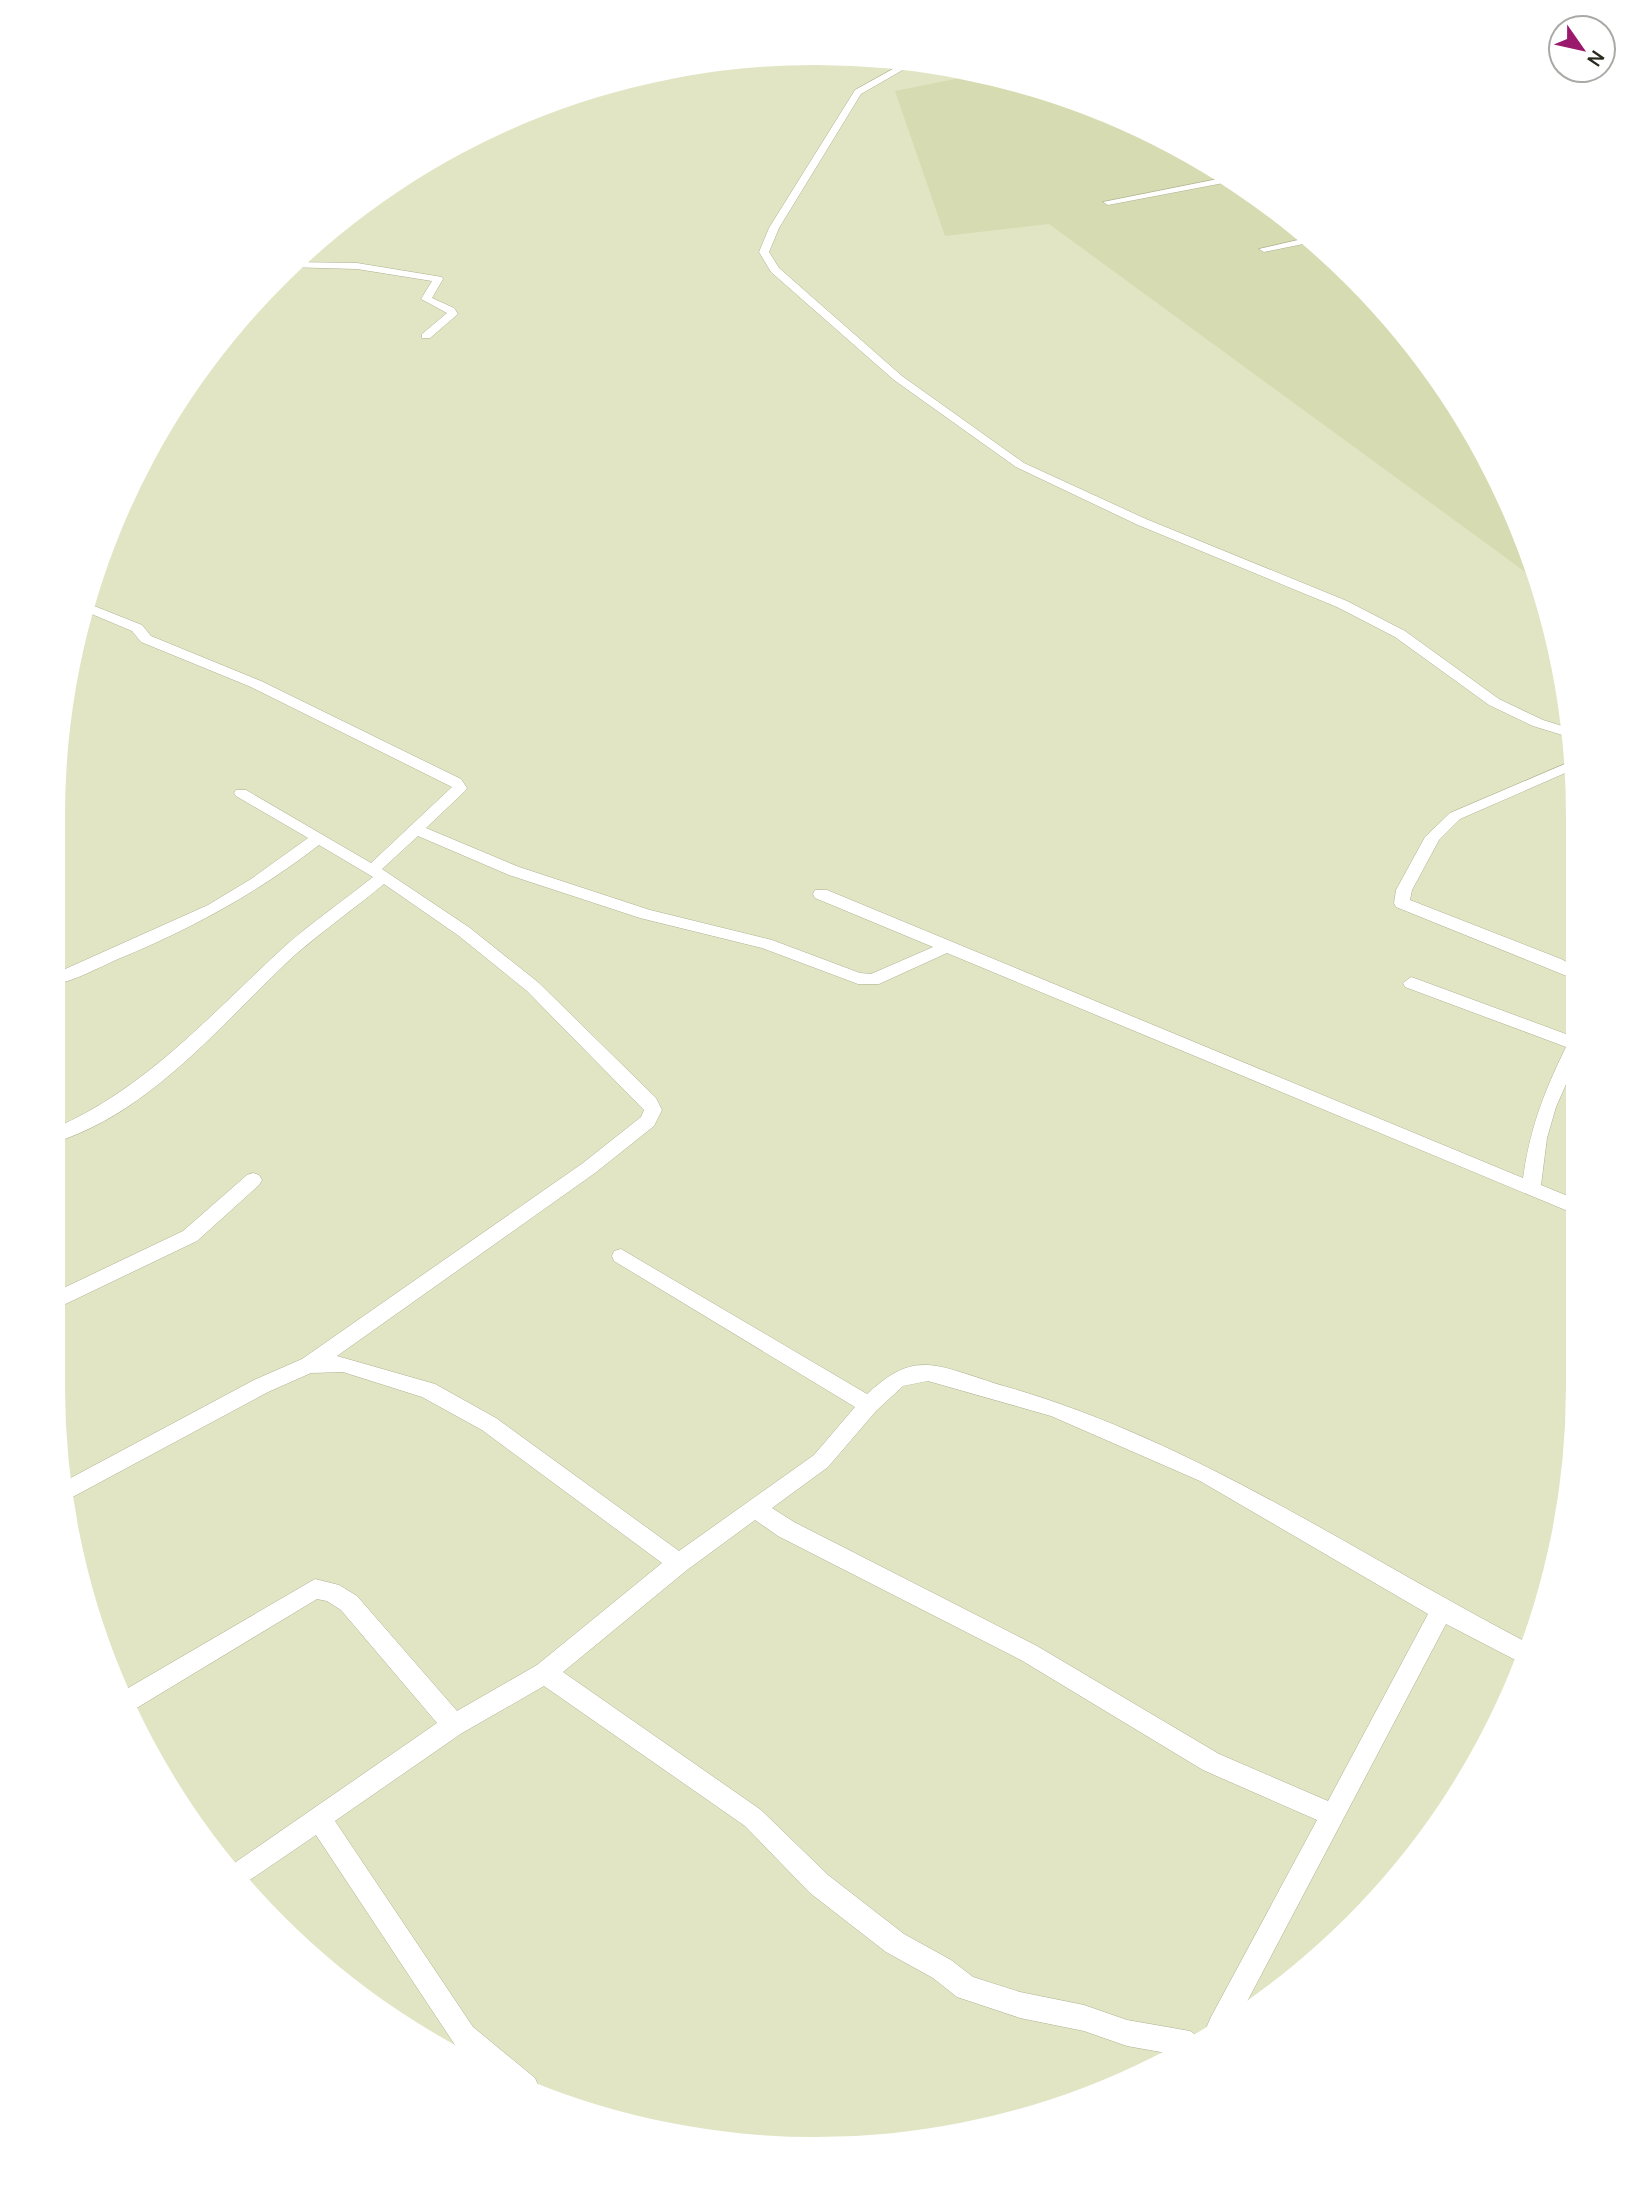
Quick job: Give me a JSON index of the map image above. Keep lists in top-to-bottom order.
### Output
{
  "north": "bottom right"
}
